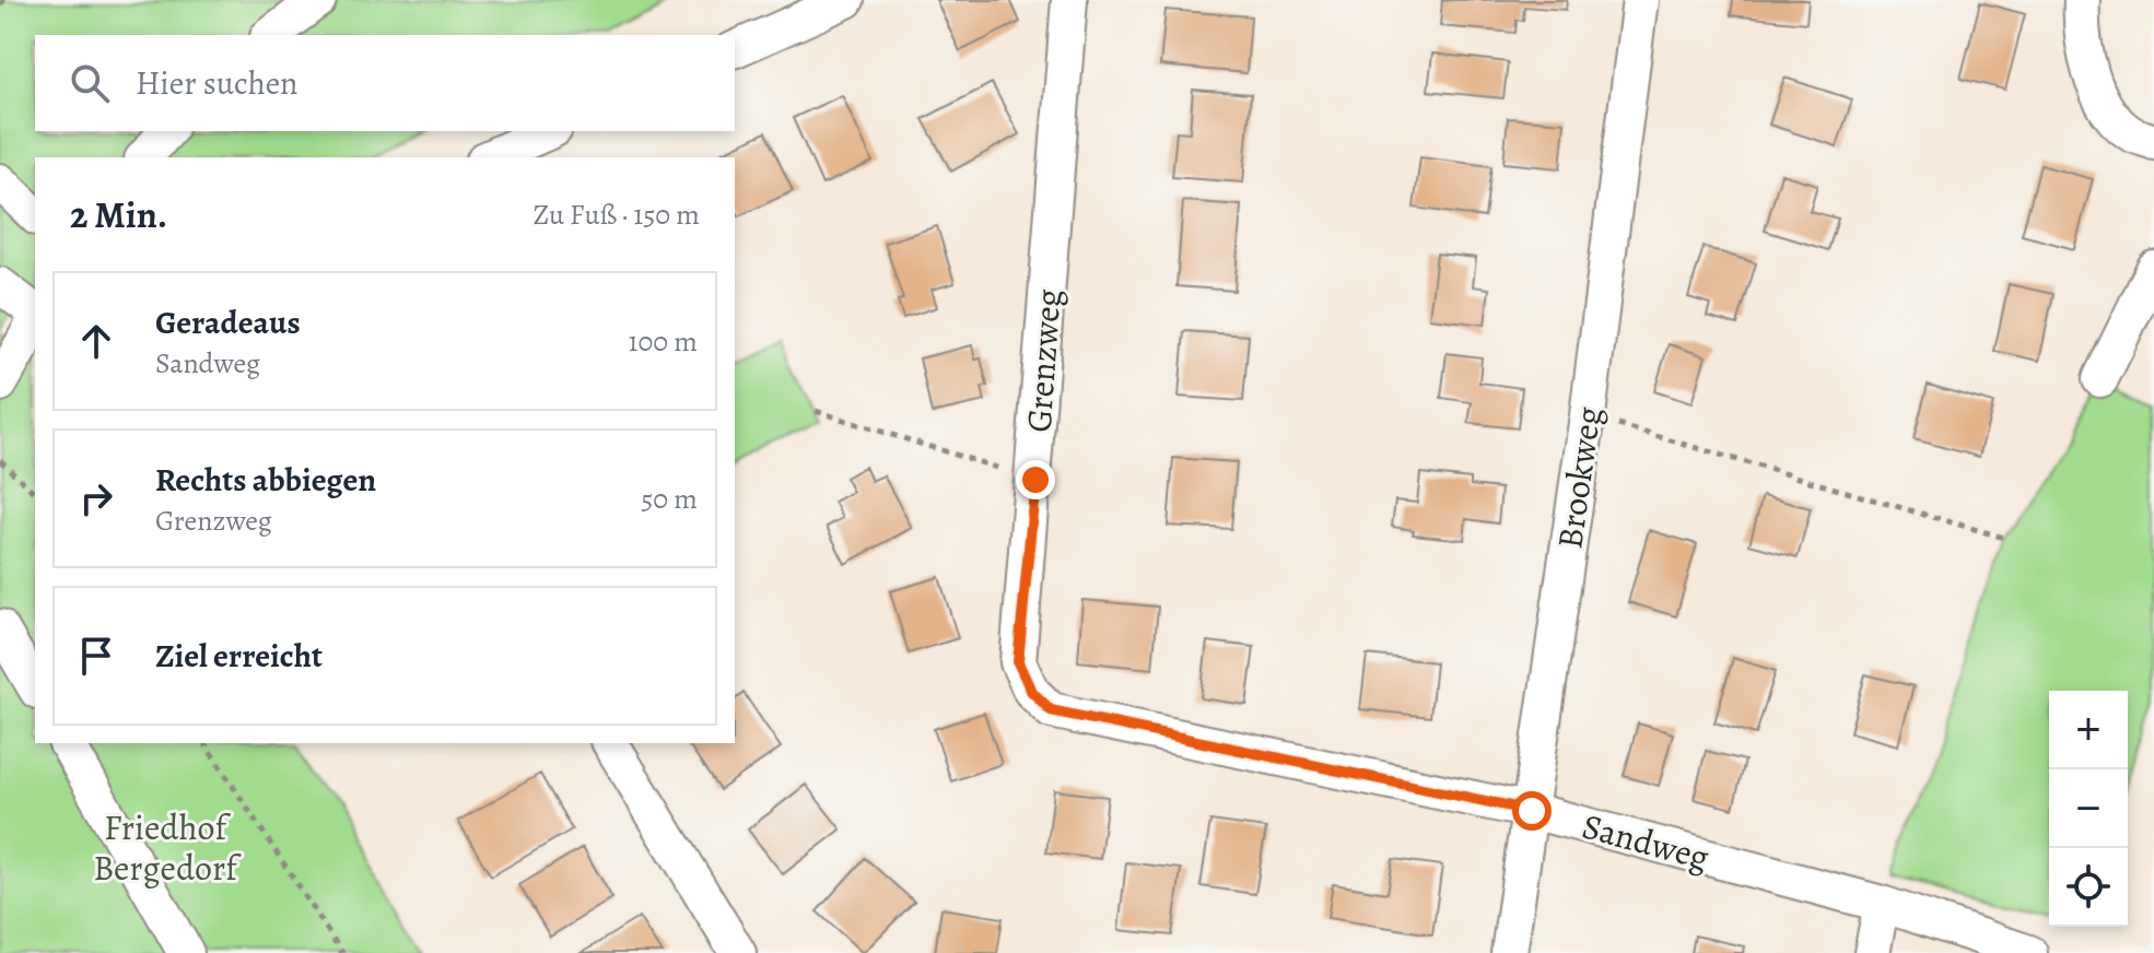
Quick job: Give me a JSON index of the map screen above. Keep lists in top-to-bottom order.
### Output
{
  "streets": {
    "street": ["Grenzweg", "Brookweg", "Sandweg"]
  },
  "crossings": [
    ["Grenzweg", "Sandweg"],
    ["Brookweg", "Sandweg"]
  ],
  "parks": ["Friedhof Bergedorf"],
  "page": {
    "search": "Hier suchen",
    "heading": ["2 Min.", "Zu Fuß · 150 m"],
    "list": [
      ["Geradeaus", "Sandweg", "100 m"],
      ["Rechts abbiegen", "Grenzweg", "50 m"],
      "Ziel erreicht"
    ],
    "map_buttons": ["+", "−"]
  }
}
